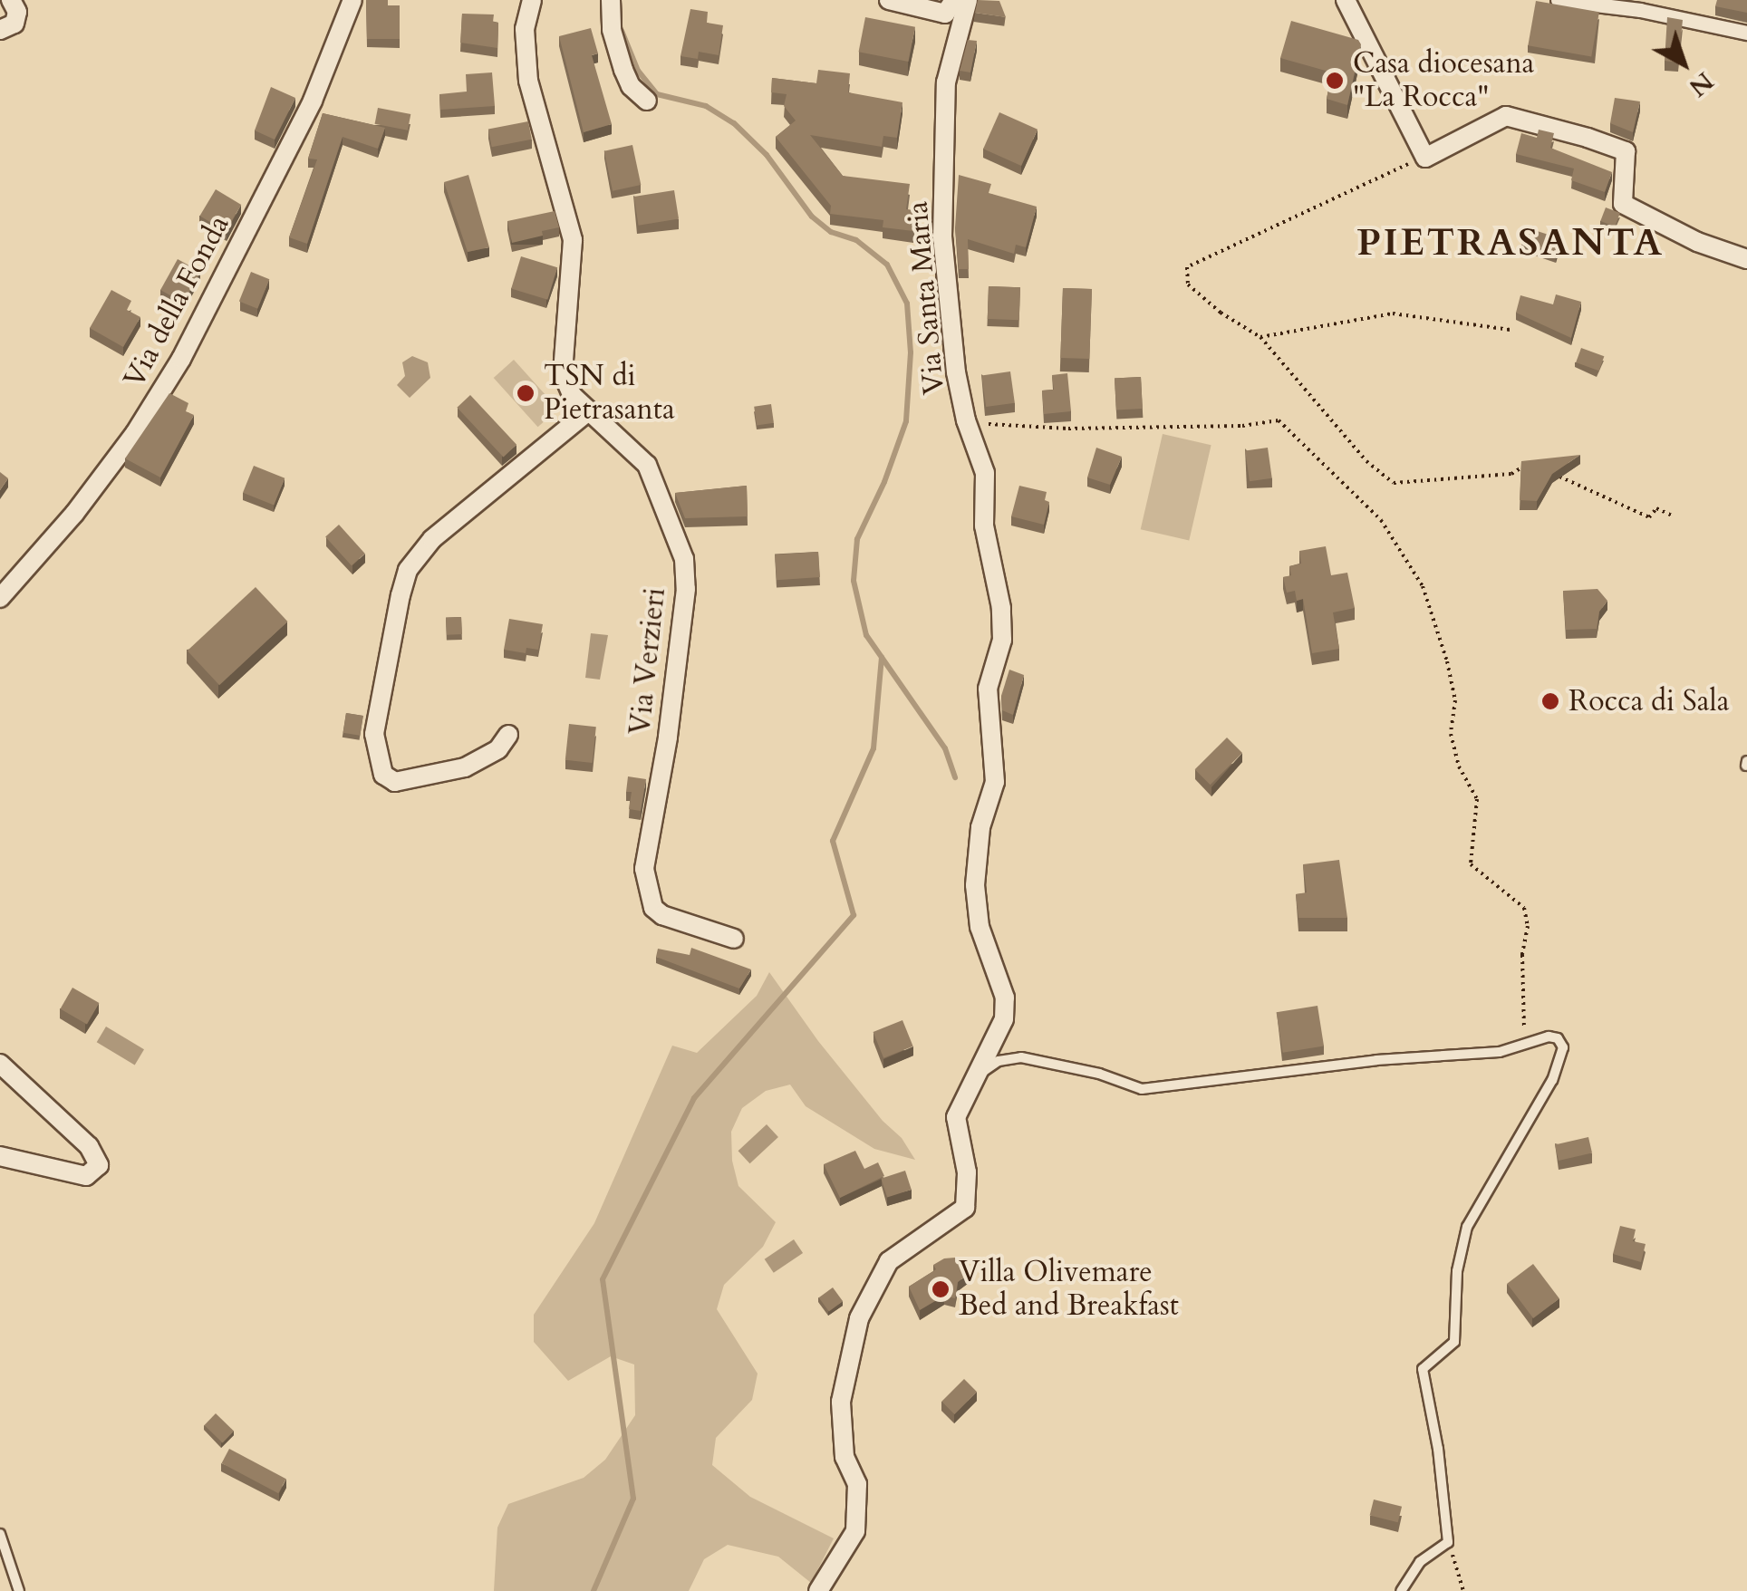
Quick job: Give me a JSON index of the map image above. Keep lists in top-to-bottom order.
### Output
{
  "streets": {
    "street": ["Via Santa Maria", "Via della Fonda", "Via Verzieri"]
  },
  "districts": ["PIETRASANTA"],
  "places": [
    "Casa diocesana \"La Rocca\"",
    "TSN di Pietrasanta",
    "Rocca di Sala",
    "Villa Olivemare Bed and Breakfast"
  ],
  "north": "bottom right"
}
